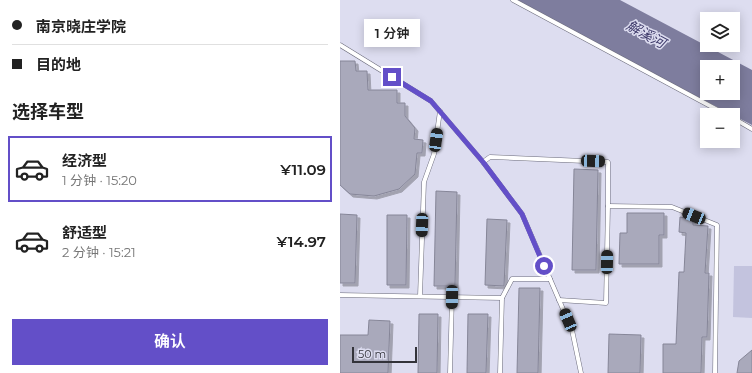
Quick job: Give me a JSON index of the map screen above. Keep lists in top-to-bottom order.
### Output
{
  "water": ["解溪河"],
  "scale_bar": "50 m",
  "page": {
    "banner": ["南京晓庄学院", "目的地"],
    "map_buttons": ["+", "−"],
    "bubble": "1 分钟",
    "heading": "选择车型",
    "list": [
      {
        "name": "经济型",
        "note": "1 分钟 · 15:20",
        "value": "¥11.09"
      },
      {
        "name": "舒适型",
        "note": "2 分钟 · 15:21",
        "value": "¥14.97"
      }
    ],
    "buttons": "确认",
    "scale": "50 m"
  }
}
